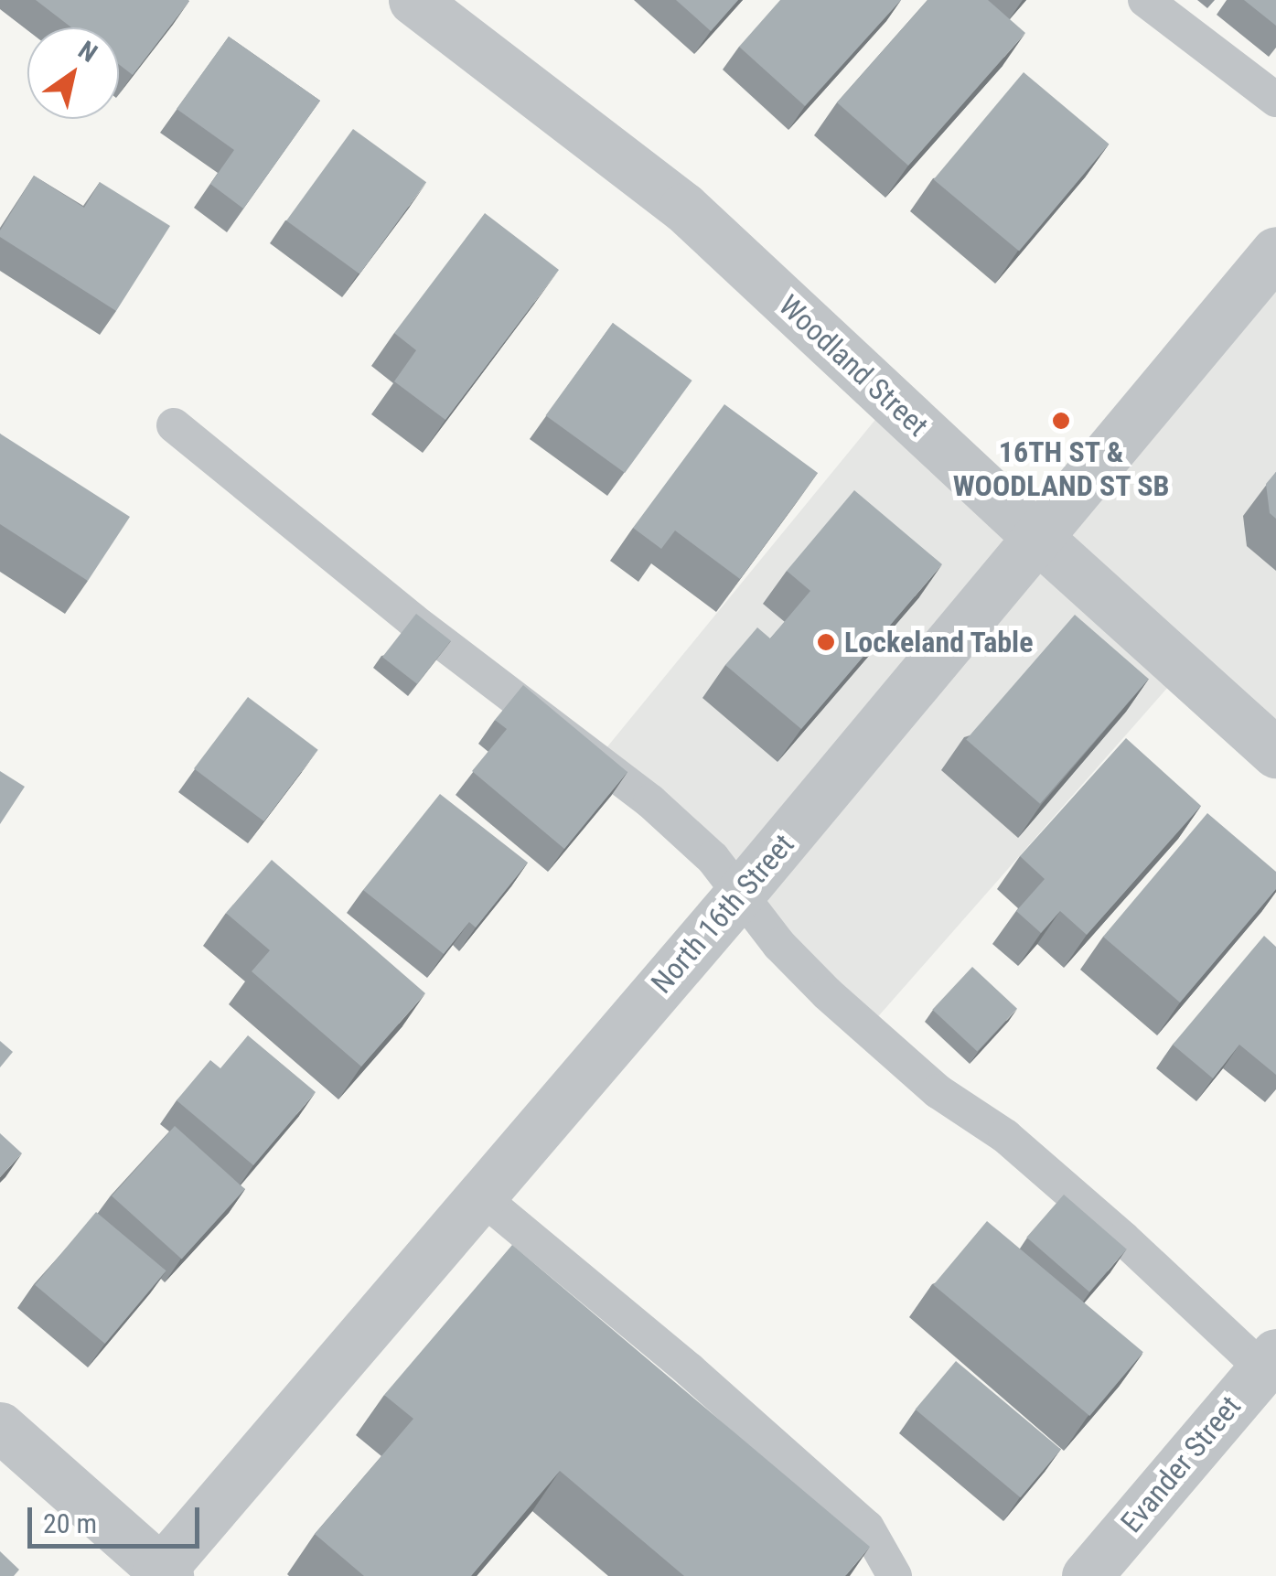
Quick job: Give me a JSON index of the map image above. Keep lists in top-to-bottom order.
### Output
{
  "streets": {
    "street": ["Woodland Street", "North 16th Street", "Evander Street"]
  },
  "crossings": [
    ["Woodland Street", "North 16th Street"]
  ],
  "places": ["16TH ST & WOODLAND ST SB", "Lockeland Table"],
  "scale_bar": "20 m",
  "north": "top right"
}
